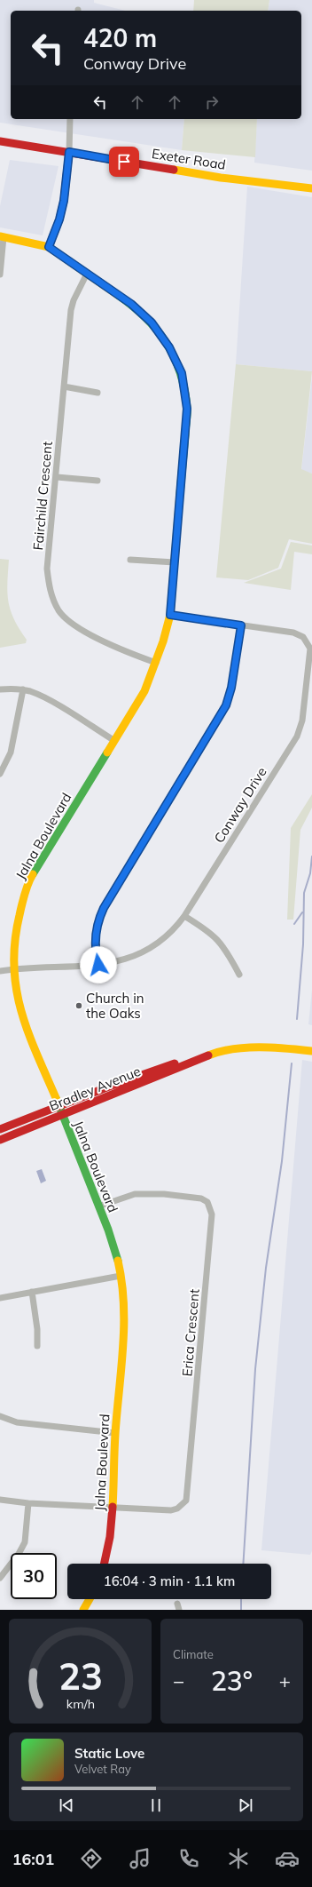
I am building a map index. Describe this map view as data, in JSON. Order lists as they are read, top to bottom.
{
  "streets": {
    "street": [
      "Exeter Road",
      "Fairchild Crescent",
      "Conway Drive",
      "Jalna Boulevard",
      "Bradley Avenue",
      "Erica Crescent"
    ]
  },
  "crossings": [
    ["Fairchild Crescent", "Jalna Boulevard"],
    ["Conway Drive", "Jalna Boulevard"],
    ["Jalna Boulevard", "Bradley Avenue"],
    ["Jalna Boulevard", "Erica Crescent"]
  ],
  "places": ["Church in the Oaks"],
  "page": {
    "turn": ["420 m", "Conway Drive"],
    "limit": "30",
    "trip": "16:04 · 3 min · 1.1 km",
    "tile": "Climate",
    "heat": ["−", "23°", "+"],
    "song": ["Static Love", "Velvet Ray"],
    "tabs": "16:01",
    "gauge": ["23", "km/h"]
  }
}
